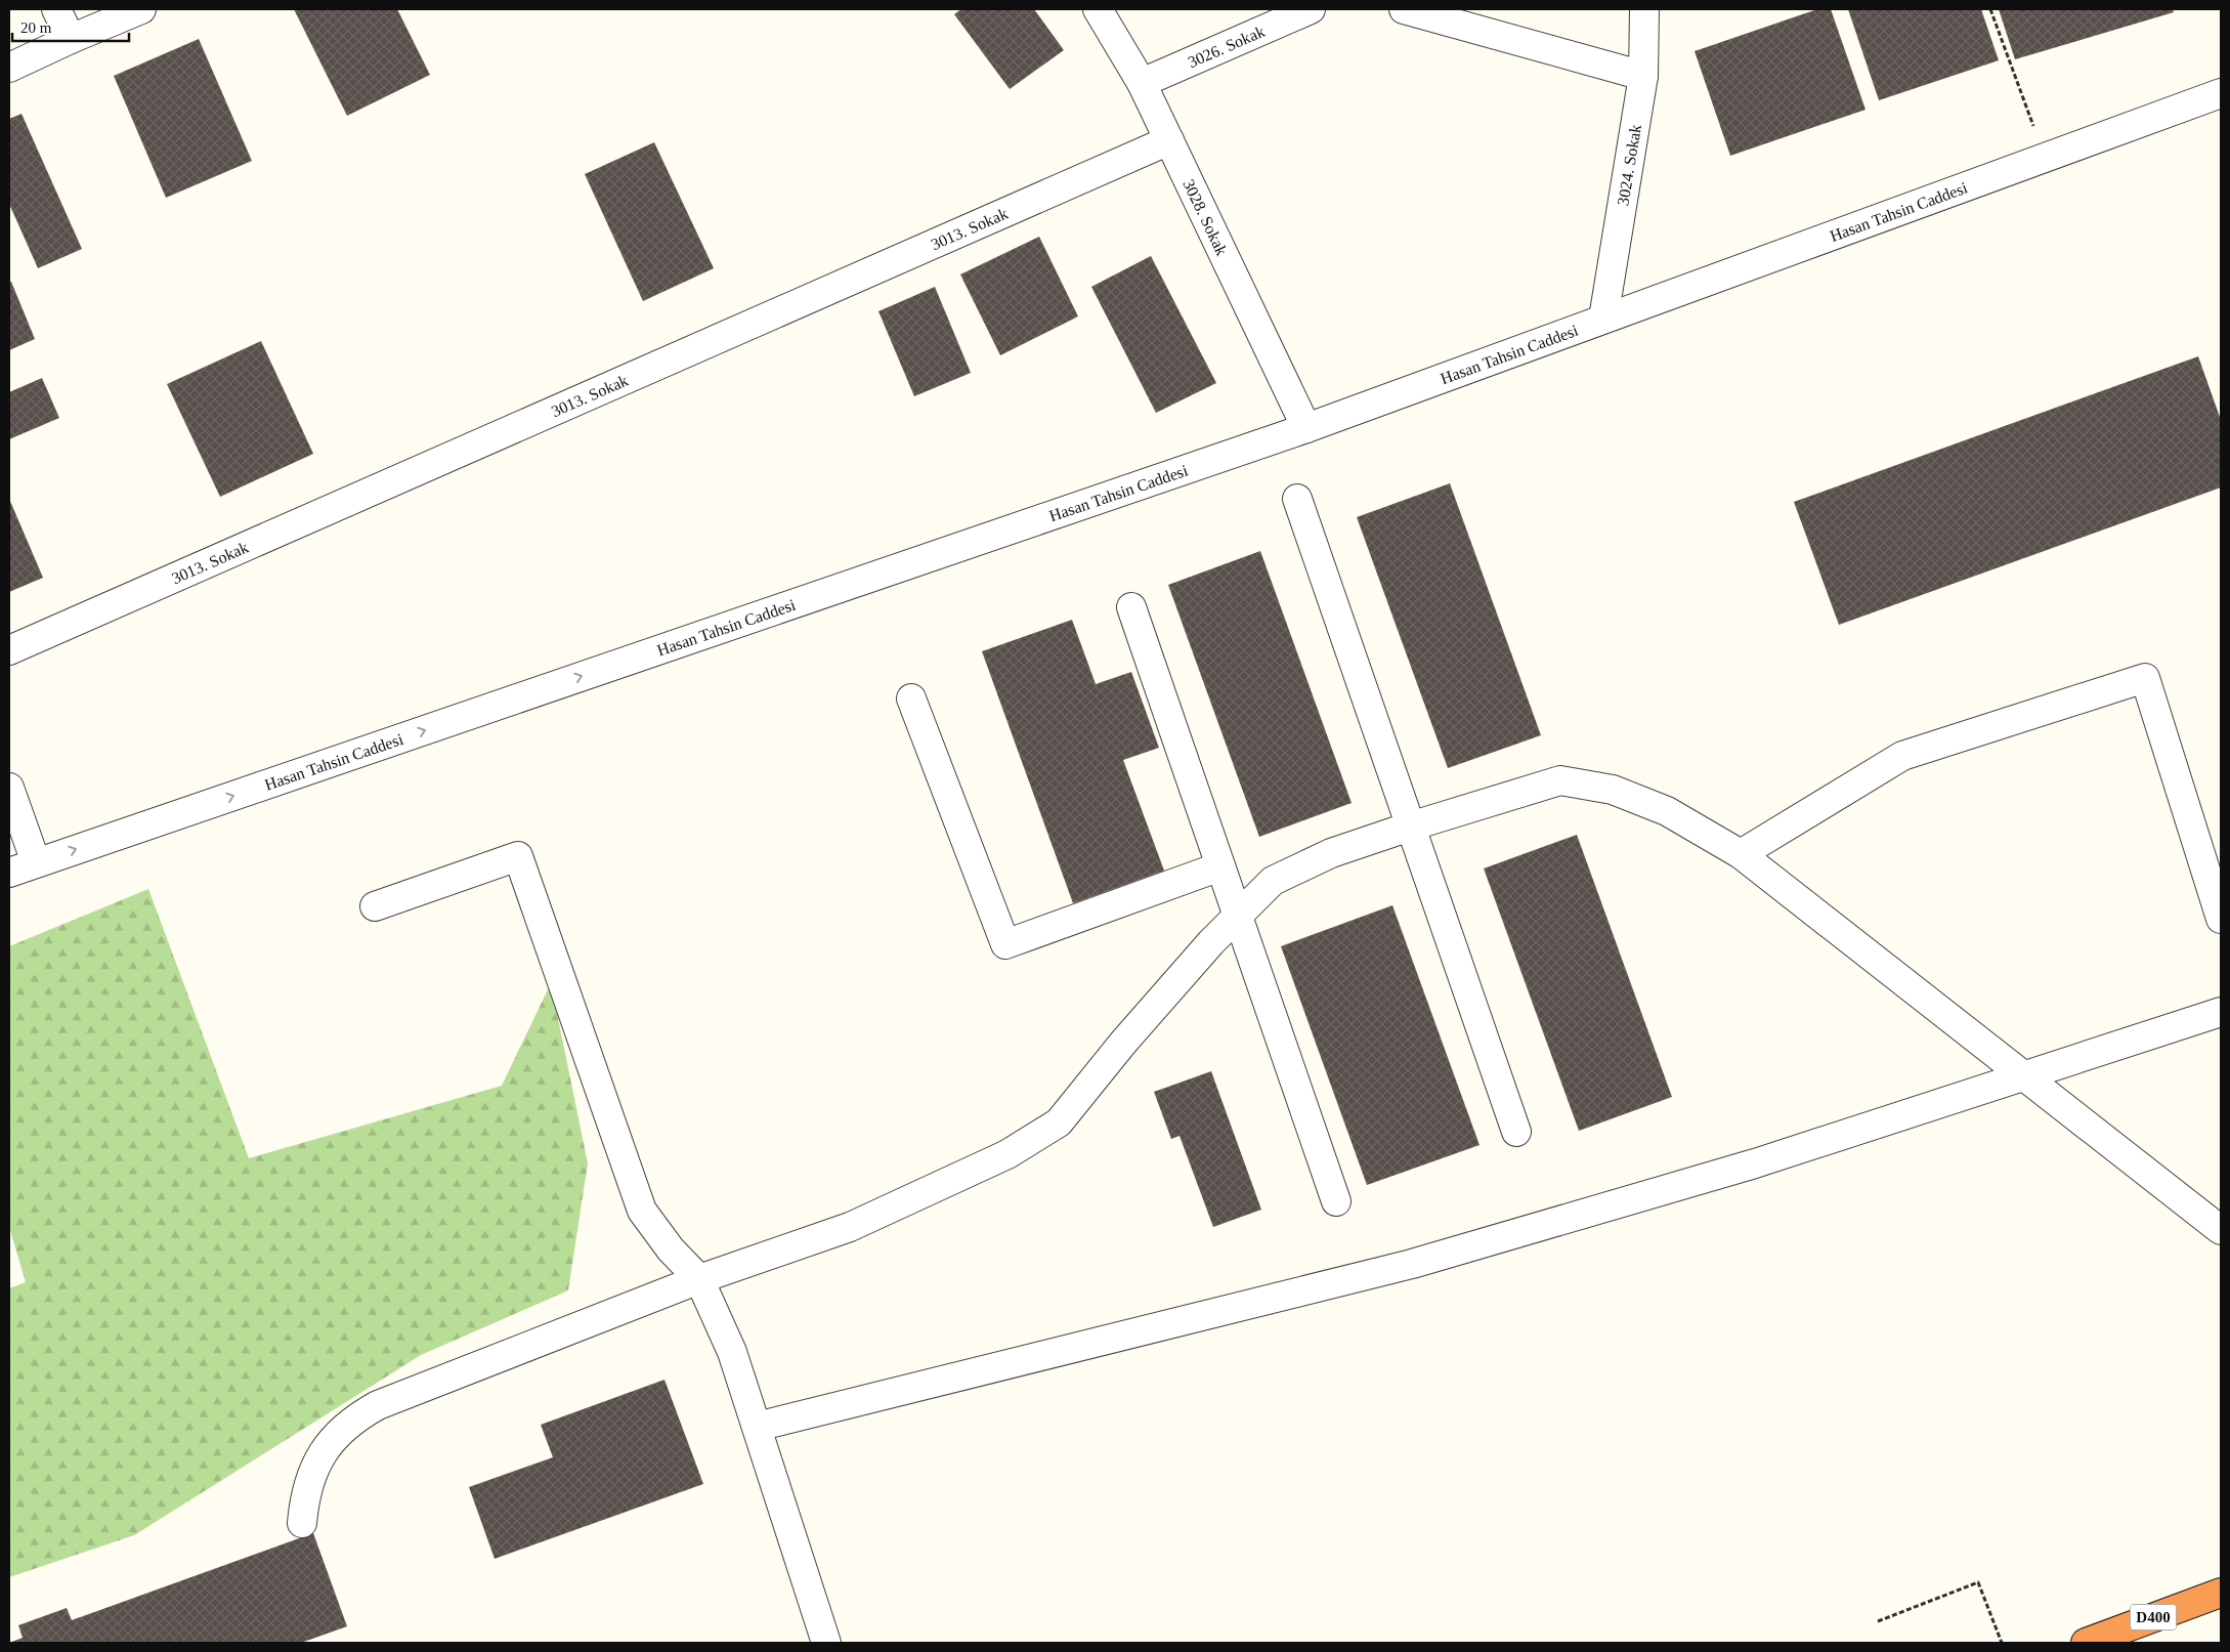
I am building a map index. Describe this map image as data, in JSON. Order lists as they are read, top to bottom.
{
  "streets": {
    "highway": ["D400"],
    "street": [
      "3026. Sokak",
      "3024. Sokak",
      "Hasan Tahsin Caddesi",
      "3028. Sokak",
      "3013. Sokak"
    ]
  },
  "crossings": [
    ["3026. Sokak", "3028. Sokak"],
    ["3024. Sokak", "Hasan Tahsin Caddesi"],
    ["Hasan Tahsin Caddesi", "3028. Sokak"],
    ["3028. Sokak", "3013. Sokak"]
  ],
  "one_way": ["Hasan Tahsin Caddesi"],
  "scale_bar": "20 m"
}
